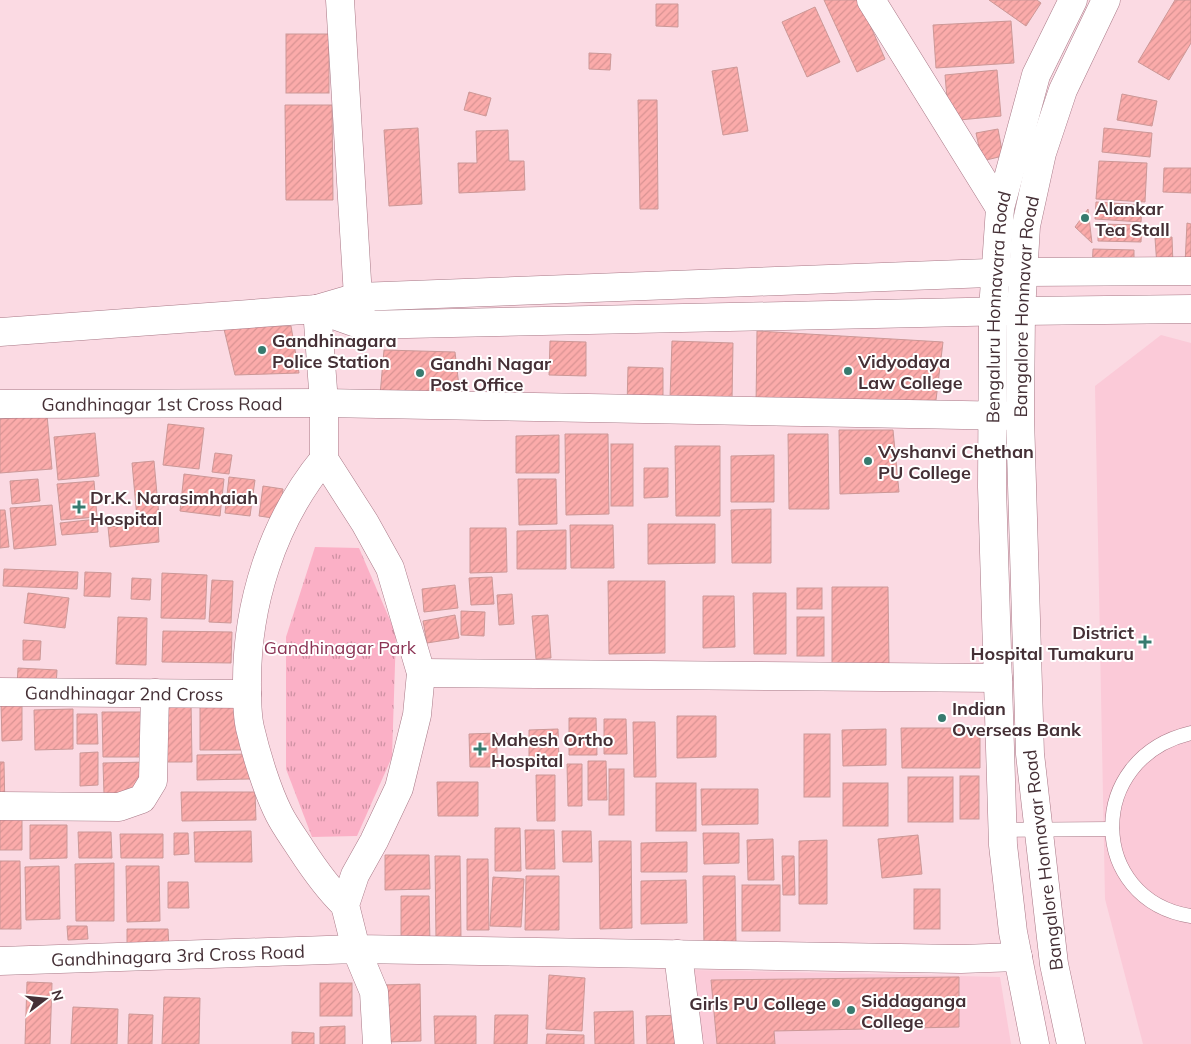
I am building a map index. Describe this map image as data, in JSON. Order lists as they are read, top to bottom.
{
  "streets": {
    "street": [
      "Bengaluru Honnavara Road",
      "Bangalore Honnavar Road",
      "Gandhinagar 1st Cross Road",
      "Gandhinagar 2nd Cross",
      "Gandhinagara 3rd Cross Road"
    ]
  },
  "crossings": [
    ["Bengaluru Honnavara Road", "Gandhinagar 1st Cross Road"],
    ["Bengaluru Honnavara Road", "Gandhinagara 3rd Cross Road"],
    ["Bangalore Honnavar Road", "Gandhinagar 1st Cross Road"]
  ],
  "parks": ["Gandhinagar Park"],
  "places": {
    "other": [
      "Alankar Tea Stall",
      "Gandhinagara Police Station",
      "Vidyodaya Law College",
      "Gandhi Nagar Post Office",
      "Vyshanvi Chethan PU College",
      "Indian Overseas Bank",
      "Girls PU College",
      "Siddaganga College"
    ],
    "health": ["Dr.K. Narasimhaiah Hospital", "District Hospital Tumakuru", "Mahesh Ortho Hospital"]
  },
  "north": "right"
}
